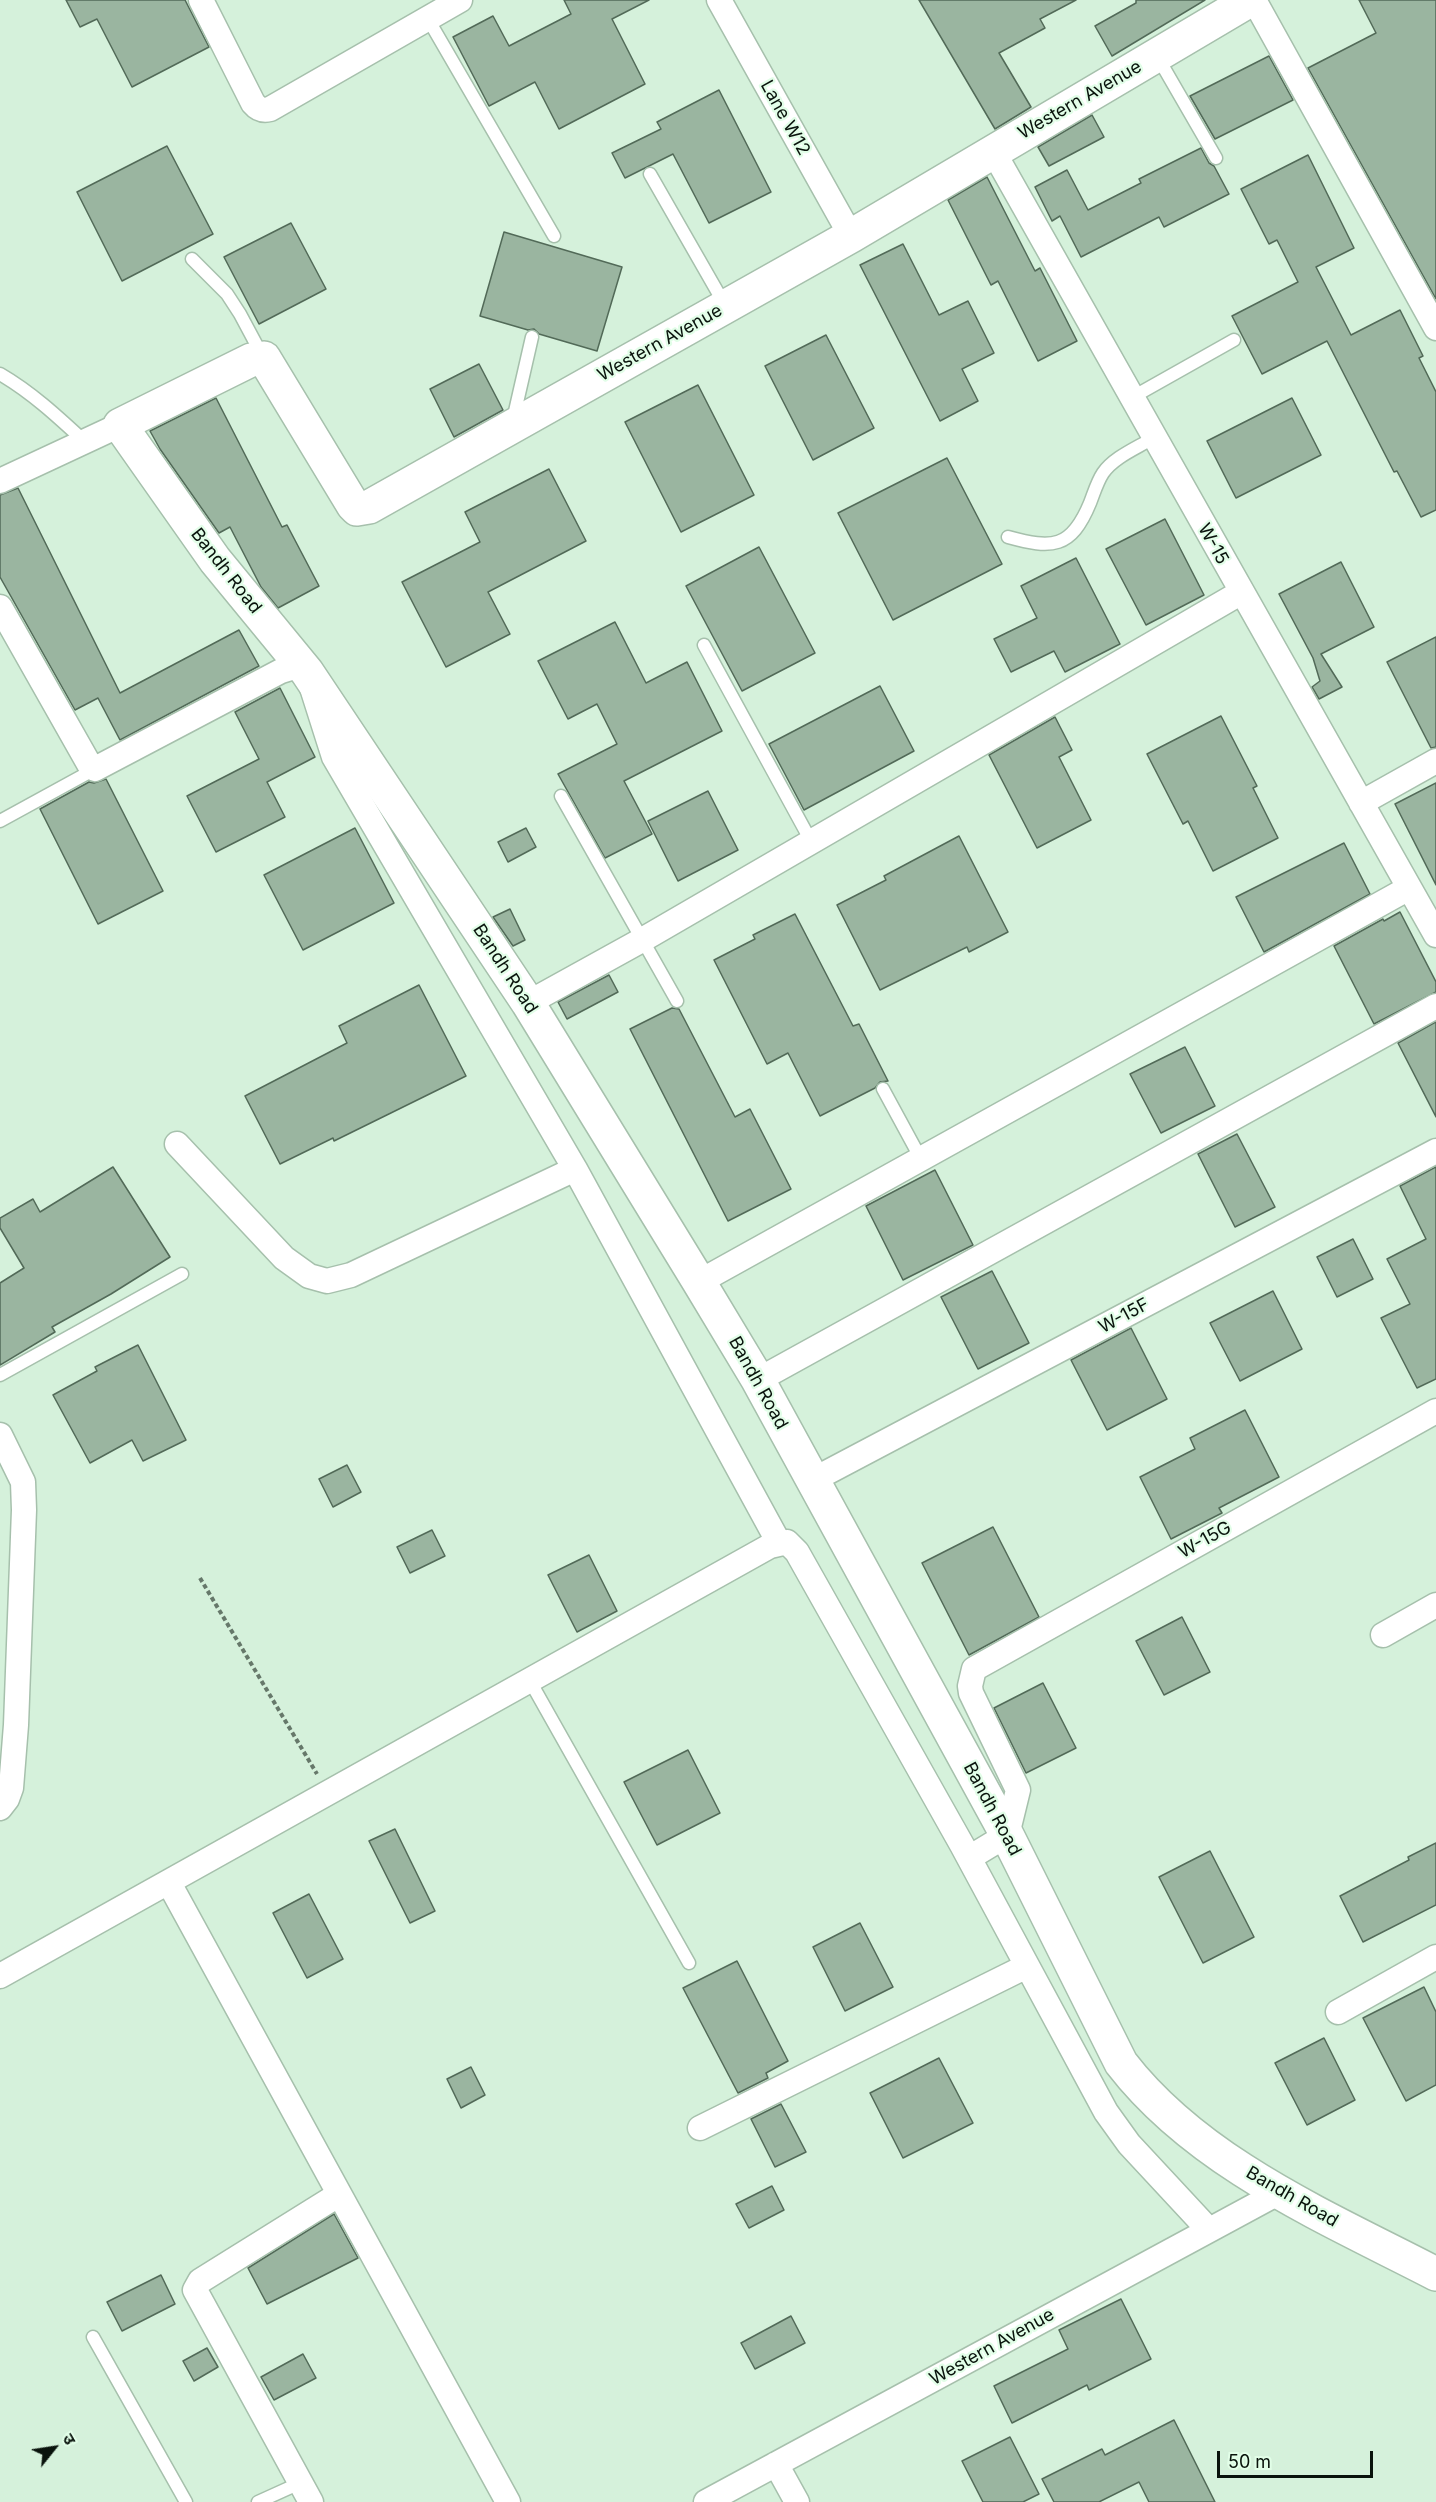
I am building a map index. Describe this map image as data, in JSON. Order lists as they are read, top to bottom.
{
  "streets": {
    "street": [
      "Western Avenue",
      "Lane W12",
      "W-15",
      "Bandh Road",
      "W-15F",
      "W-15G"
    ]
  },
  "crossings": [
    ["Western Avenue", "Lane W12"],
    ["Western Avenue", "W-15"],
    ["Western Avenue", "Bandh Road"],
    ["Bandh Road", "W-15F"],
    ["Bandh Road", "W-15G"]
  ],
  "scale_bar": "50 m",
  "north": "top right"
}
